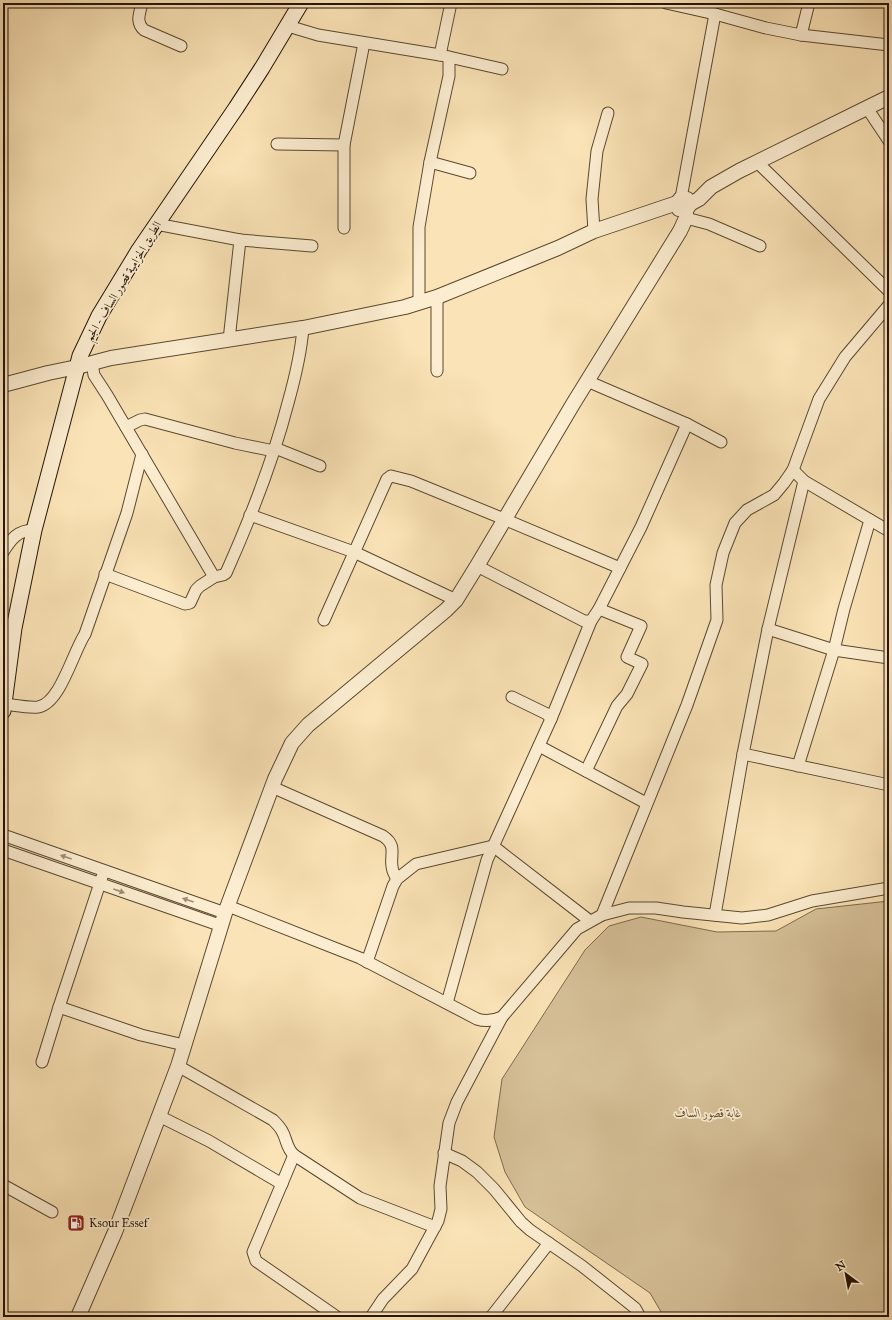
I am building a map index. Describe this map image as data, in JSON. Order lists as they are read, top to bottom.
{
  "streets": {
    "main road": ["الطريق الحزامية قصور الساف - الجم"]
  },
  "parks": ["غابة قصور الساف"],
  "places": {
    "fuel station": ["Ksour Essef"]
  },
  "north": "top left"
}
